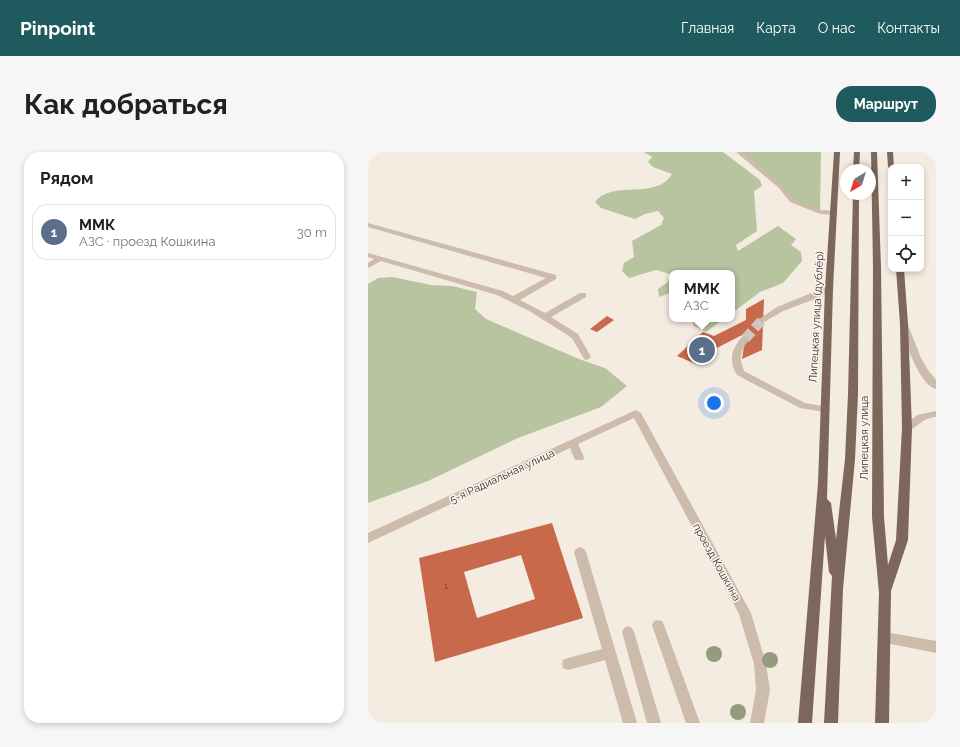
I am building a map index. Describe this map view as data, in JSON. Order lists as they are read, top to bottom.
{
  "streets": {
    "main road": ["Липецкая улица (дублёр)", "Липецкая улица"],
    "street": ["5-я Радиальная улица", "проезд Кошкина"]
  },
  "crossings": [
    ["Липецкая улица (дублёр)", "Липецкая улица"],
    ["5-я Радиальная улица", "проезд Кошкина"]
  ],
  "house_numbers": ["1"],
  "north": "bottom left",
  "page": {
    "header": "Pinpoint",
    "nav": [
      "Главная",
      "Карта",
      "О нас",
      "Контакты"
    ],
    "buttons": "Маршрут",
    "title": "Как добраться",
    "heading": "Рядом",
    "map_buttons": ["+", "−"],
    "list": [
      {
        "mark": "1",
        "name": "ММК",
        "note": "АЗС · проезд Кошкина",
        "value": "30 m"
      }
    ],
    "popup": ["ММК", "АЗС"],
    "pins": "1"
  }
}
